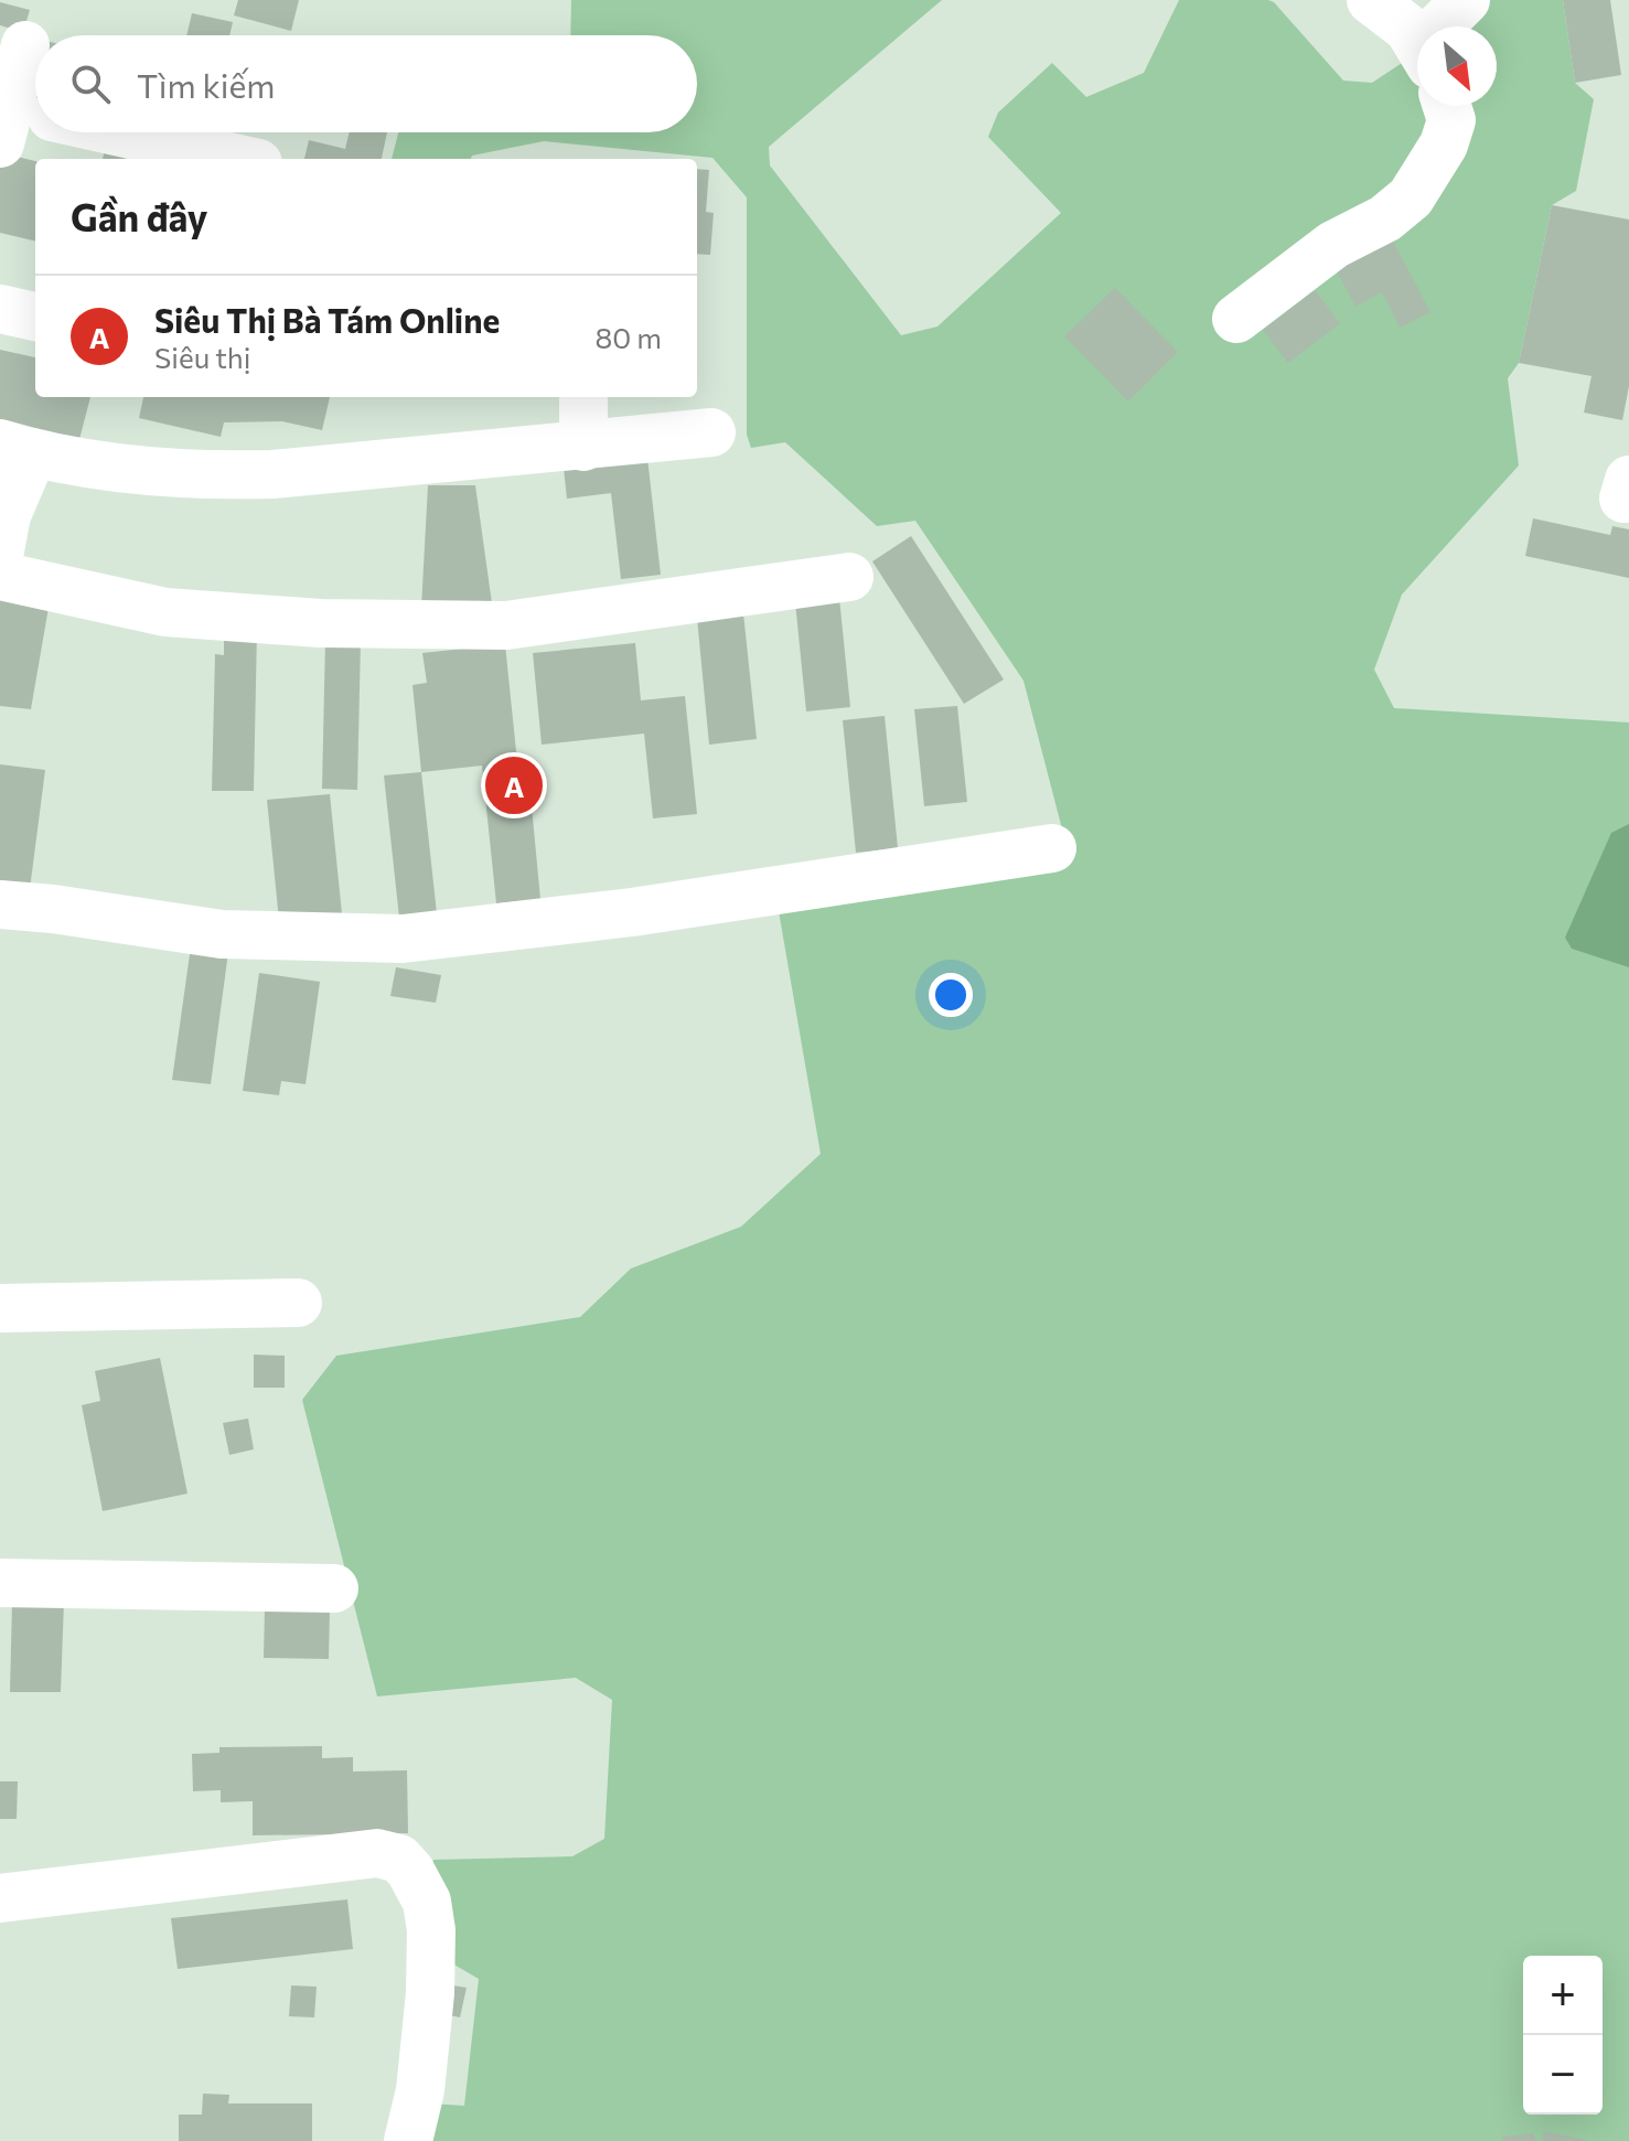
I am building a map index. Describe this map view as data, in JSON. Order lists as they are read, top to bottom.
{
  "north": "bottom right",
  "page": {
    "search": "Tìm kiếm",
    "heading": "Gần đây",
    "list": [
      {
        "mark": "A",
        "name": "Siêu Thị Bà Tám Online",
        "note": "Siêu thị",
        "value": "80 m"
      }
    ],
    "pins": "A",
    "map_buttons": ["+", "−"]
  }
}
